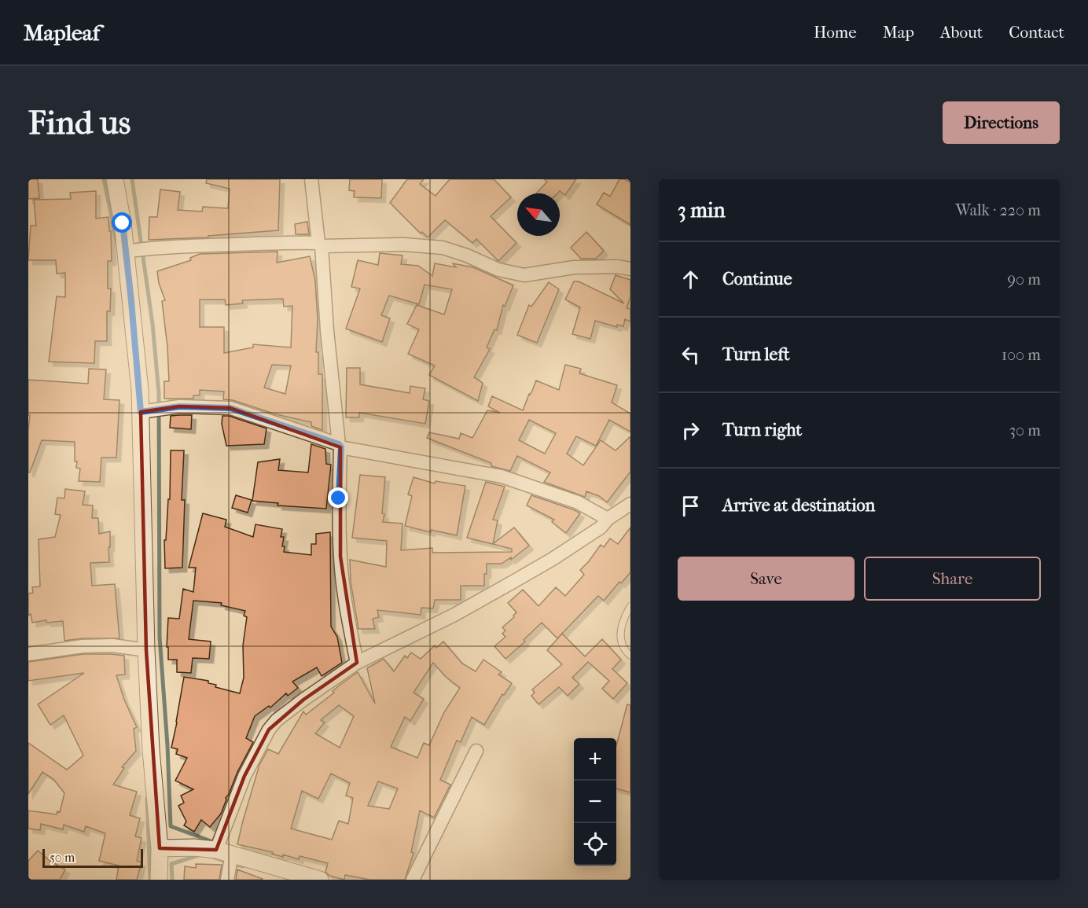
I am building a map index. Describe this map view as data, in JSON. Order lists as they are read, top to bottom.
{
  "scale_bar": "50 m",
  "north": "top left",
  "page": {
    "header": "Mapleaf",
    "nav": [
      "Home",
      "Map",
      "About",
      "Contact"
    ],
    "buttons": [
      "Directions",
      ["Save", "Share"]
    ],
    "title": "Find us",
    "heading": ["3 min", "Walk · 220 m"],
    "list": [
      ["Continue", "90 m"],
      ["Turn left", "100 m"],
      ["Turn right", "30 m"],
      "Arrive at destination"
    ],
    "map_buttons": ["+", "−"],
    "scale": "50 m"
  }
}
